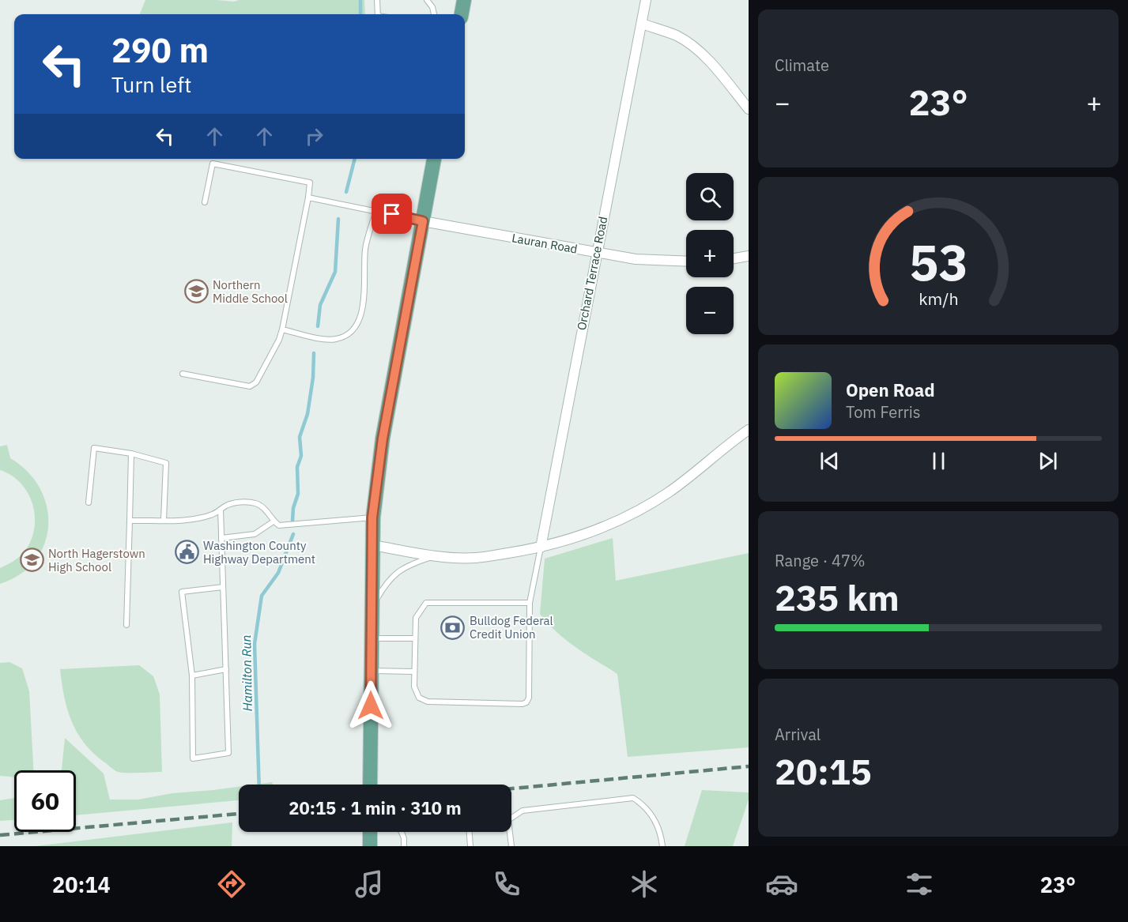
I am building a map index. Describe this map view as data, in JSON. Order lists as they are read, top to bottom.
{
  "streets": {
    "street": ["Lauran Road", "Orchard Terrace Road"]
  },
  "crossings": [
    ["Lauran Road", "Orchard Terrace Road"]
  ],
  "water": ["Hamilton Run"],
  "places": {
    "school or university": ["Northern Middle School", "North Hagerstown High School"],
    "public building": ["Washington County Highway Department"],
    "bank": ["Bulldog Federal Credit Union"]
  },
  "page": {
    "tile": [
      "Climate",
      ["Range · 47%", "235 km"],
      ["Arrival", "20:15"]
    ],
    "turn": ["290 m", "Turn left"],
    "heat": ["−", "23°", "+"],
    "map_buttons": ["+", "−"],
    "song": ["Open Road", "Tom Ferris"],
    "limit": "60",
    "trip": "20:15 · 1 min · 310 m",
    "tabs": ["20:14", "23°"],
    "gauge": ["53", "km/h"]
  }
}
